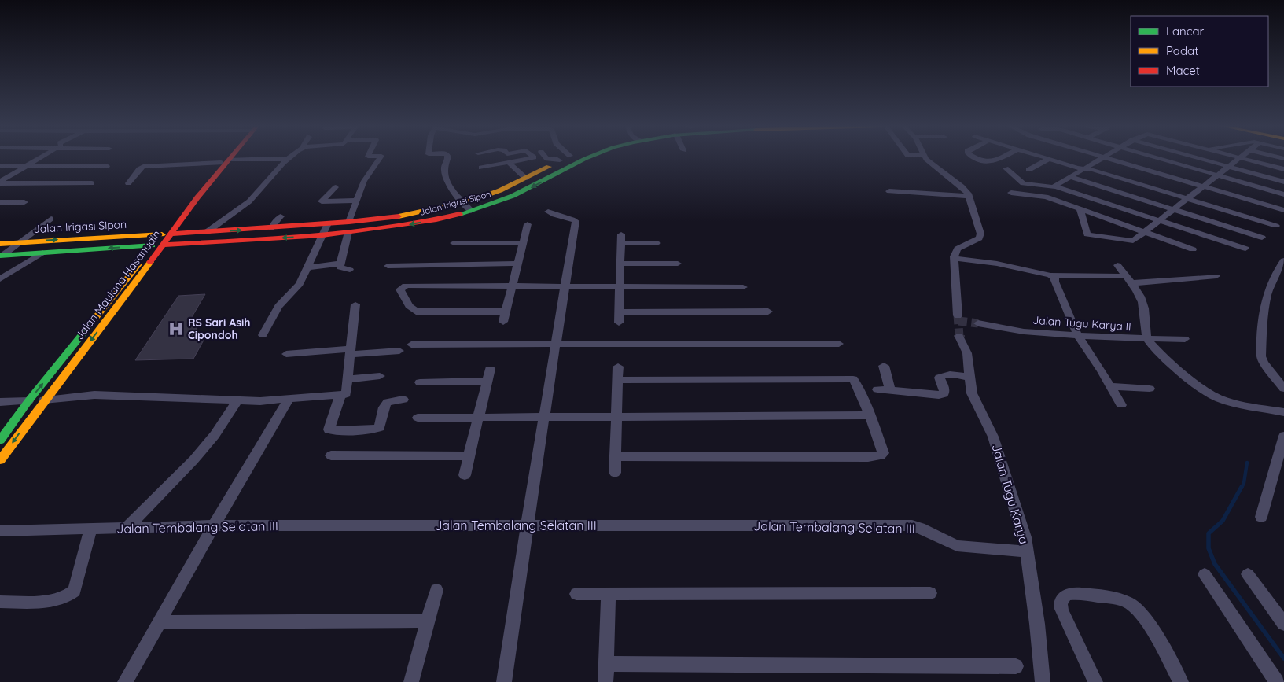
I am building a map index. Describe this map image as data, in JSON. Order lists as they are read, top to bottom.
{
  "streets": {
    "street": [
      "Jalan Irigasi Sipon",
      "Jalan Maulana Hasanudin",
      "Jalan Tugu Karya II",
      "Jalan Tugu Karya",
      "Jalan Tembalang Selatan III"
    ]
  },
  "crossings": [
    ["Jalan Irigasi Sipon", "Jalan Maulana Hasanudin"],
    ["Jalan Tugu Karya", "Jalan Tembalang Selatan III"]
  ],
  "places": {
    "hospital": ["RS Sari Asih Cipondoh"]
  },
  "legend": ["Lancar", "Padat", "Macet"]
}
